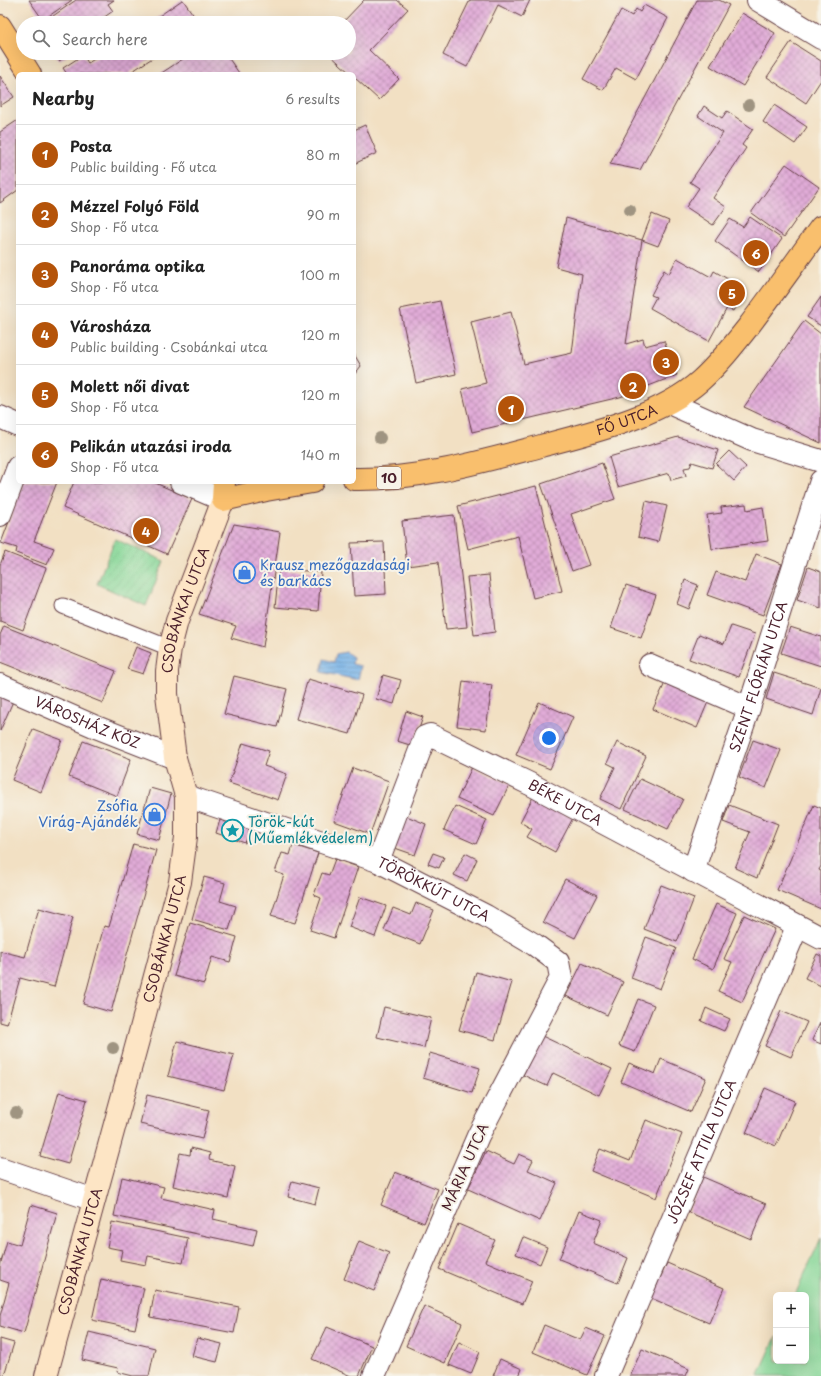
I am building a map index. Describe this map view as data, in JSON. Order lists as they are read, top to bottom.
{
  "streets": {
    "main road": ["FŐ UTCA", "10", "CSOBÁNKAI UTCA"],
    "street": [
      "SZENT FLÓRIÁN UTCA",
      "VÁROSHÁZ KÖZ",
      "BÉKE UTCA",
      "TÖRÖKKÚT UTCA",
      "JÓZSEF ATTILA UTCA",
      "MÁRIA UTCA"
    ]
  },
  "crossings": [
    ["CSOBÁNKAI UTCA", "VÁROSHÁZ KÖZ"],
    ["CSOBÁNKAI UTCA", "TÖRÖKKÚT UTCA"],
    ["SZENT FLÓRIÁN UTCA", "BÉKE UTCA"],
    ["BÉKE UTCA", "TÖRÖKKÚT UTCA"],
    ["BÉKE UTCA", "JÓZSEF ATTILA UTCA"],
    ["TÖRÖKKÚT UTCA", "MÁRIA UTCA"]
  ],
  "places": {
    "shop": ["Krausz mezőgazdasági és barkács", "Zsófia Virág-Ajándék"],
    "place": ["Török-kút (Műemlékvédelem)"]
  },
  "page": {
    "search": "Search here",
    "heading": ["Nearby", "6 results"],
    "list": [
      {
        "mark": "1",
        "name": "Posta",
        "note": "Public building · Fő utca",
        "value": "80 m"
      },
      {
        "mark": "2",
        "name": "Mézzel Folyó Föld",
        "note": "Shop · Fő utca",
        "value": "90 m"
      },
      {
        "mark": "3",
        "name": "Panoráma optika",
        "note": "Shop · Fő utca",
        "value": "100 m"
      },
      {
        "mark": "4",
        "name": "Városháza",
        "note": "Public building · Csobánkai utca",
        "value": "120 m"
      },
      {
        "mark": "5",
        "name": "Molett női divat",
        "note": "Shop · Fő utca",
        "value": "120 m"
      },
      {
        "mark": "6",
        "name": "Pelikán utazási iroda",
        "note": "Shop · Fő utca",
        "value": "140 m"
      }
    ],
    "pins": [
      "6",
      "5",
      "3",
      "2",
      "1",
      "4"
    ],
    "map_buttons": ["+", "−"]
  }
}
